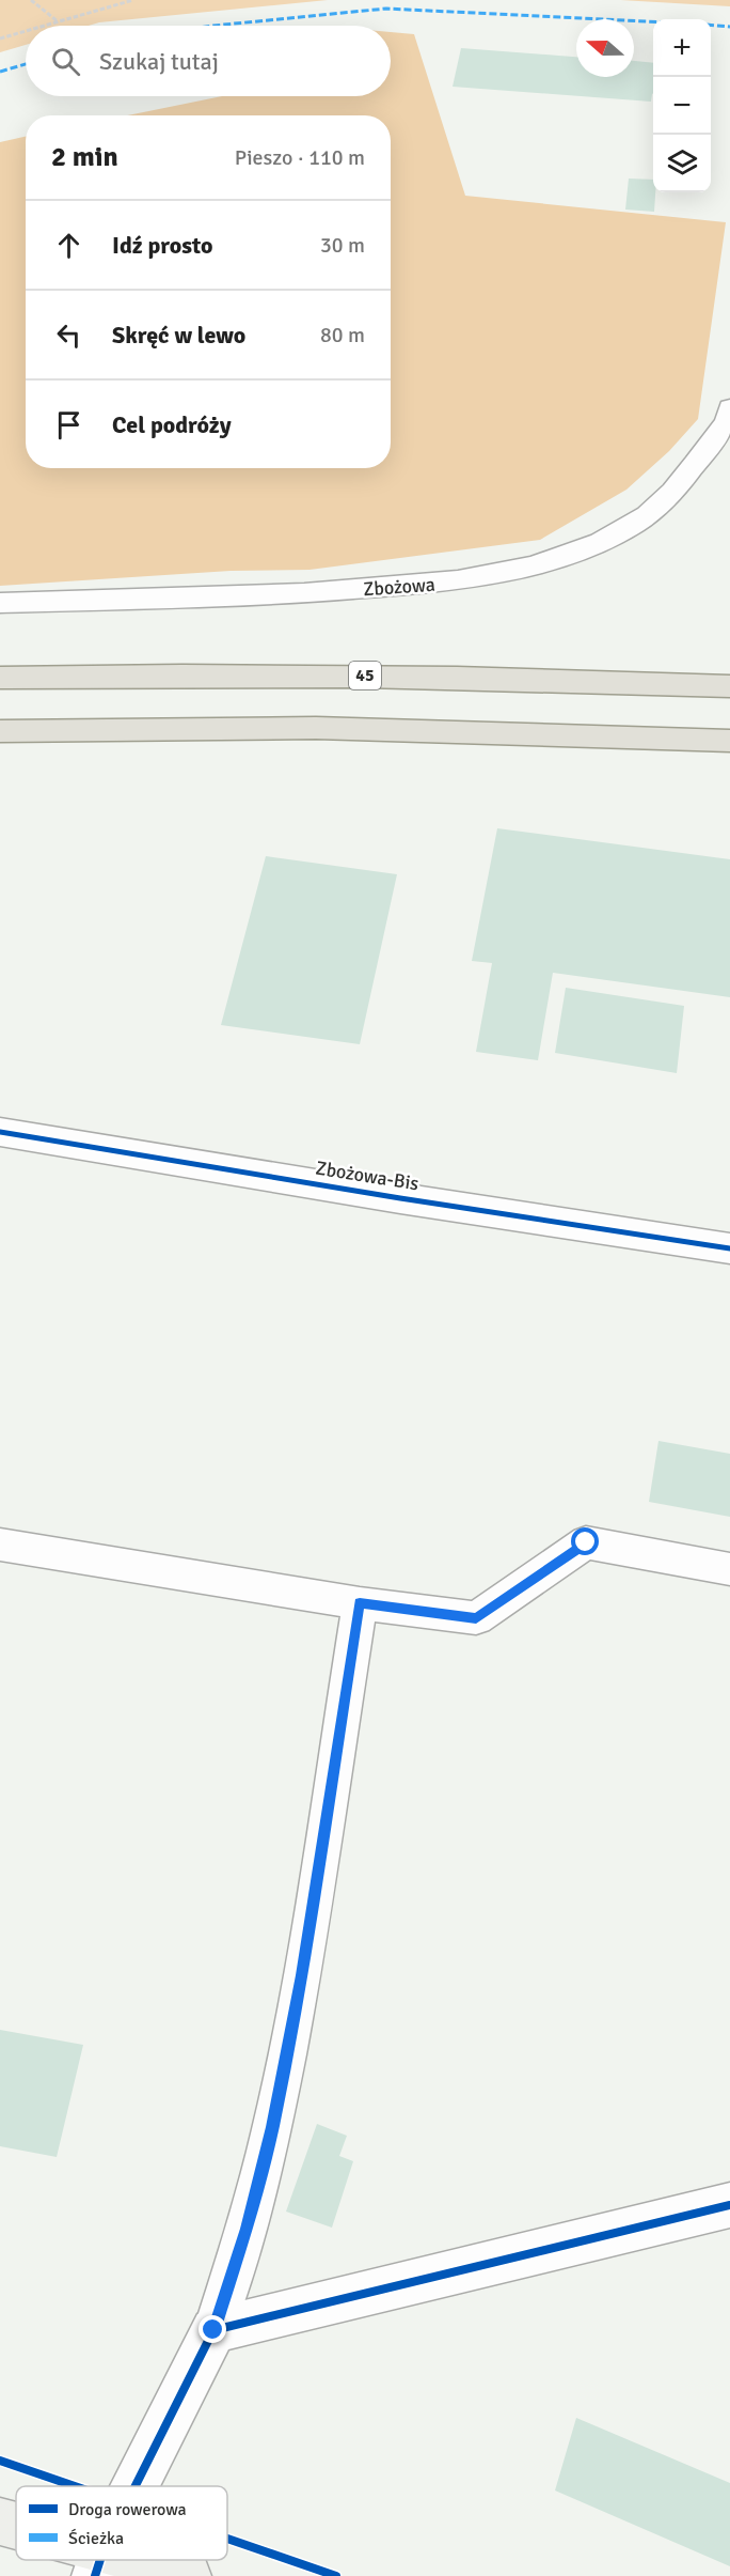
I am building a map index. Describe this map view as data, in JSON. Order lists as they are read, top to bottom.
{
  "streets": {
    "main road": ["45"],
    "street": ["Zbożowa-Bis"],
    "lane": ["Zbożowa"]
  },
  "legend": ["Droga rowerowa", "Ścieżka"],
  "north": "left",
  "page": {
    "map_buttons": ["+", "−"],
    "search": "Szukaj tutaj",
    "heading": ["2 min", "Pieszo · 110 m"],
    "list": [
      ["Idź prosto", "30 m"],
      ["Skręć w lewo", "80 m"],
      "Cel podróży"
    ]
  }
}
